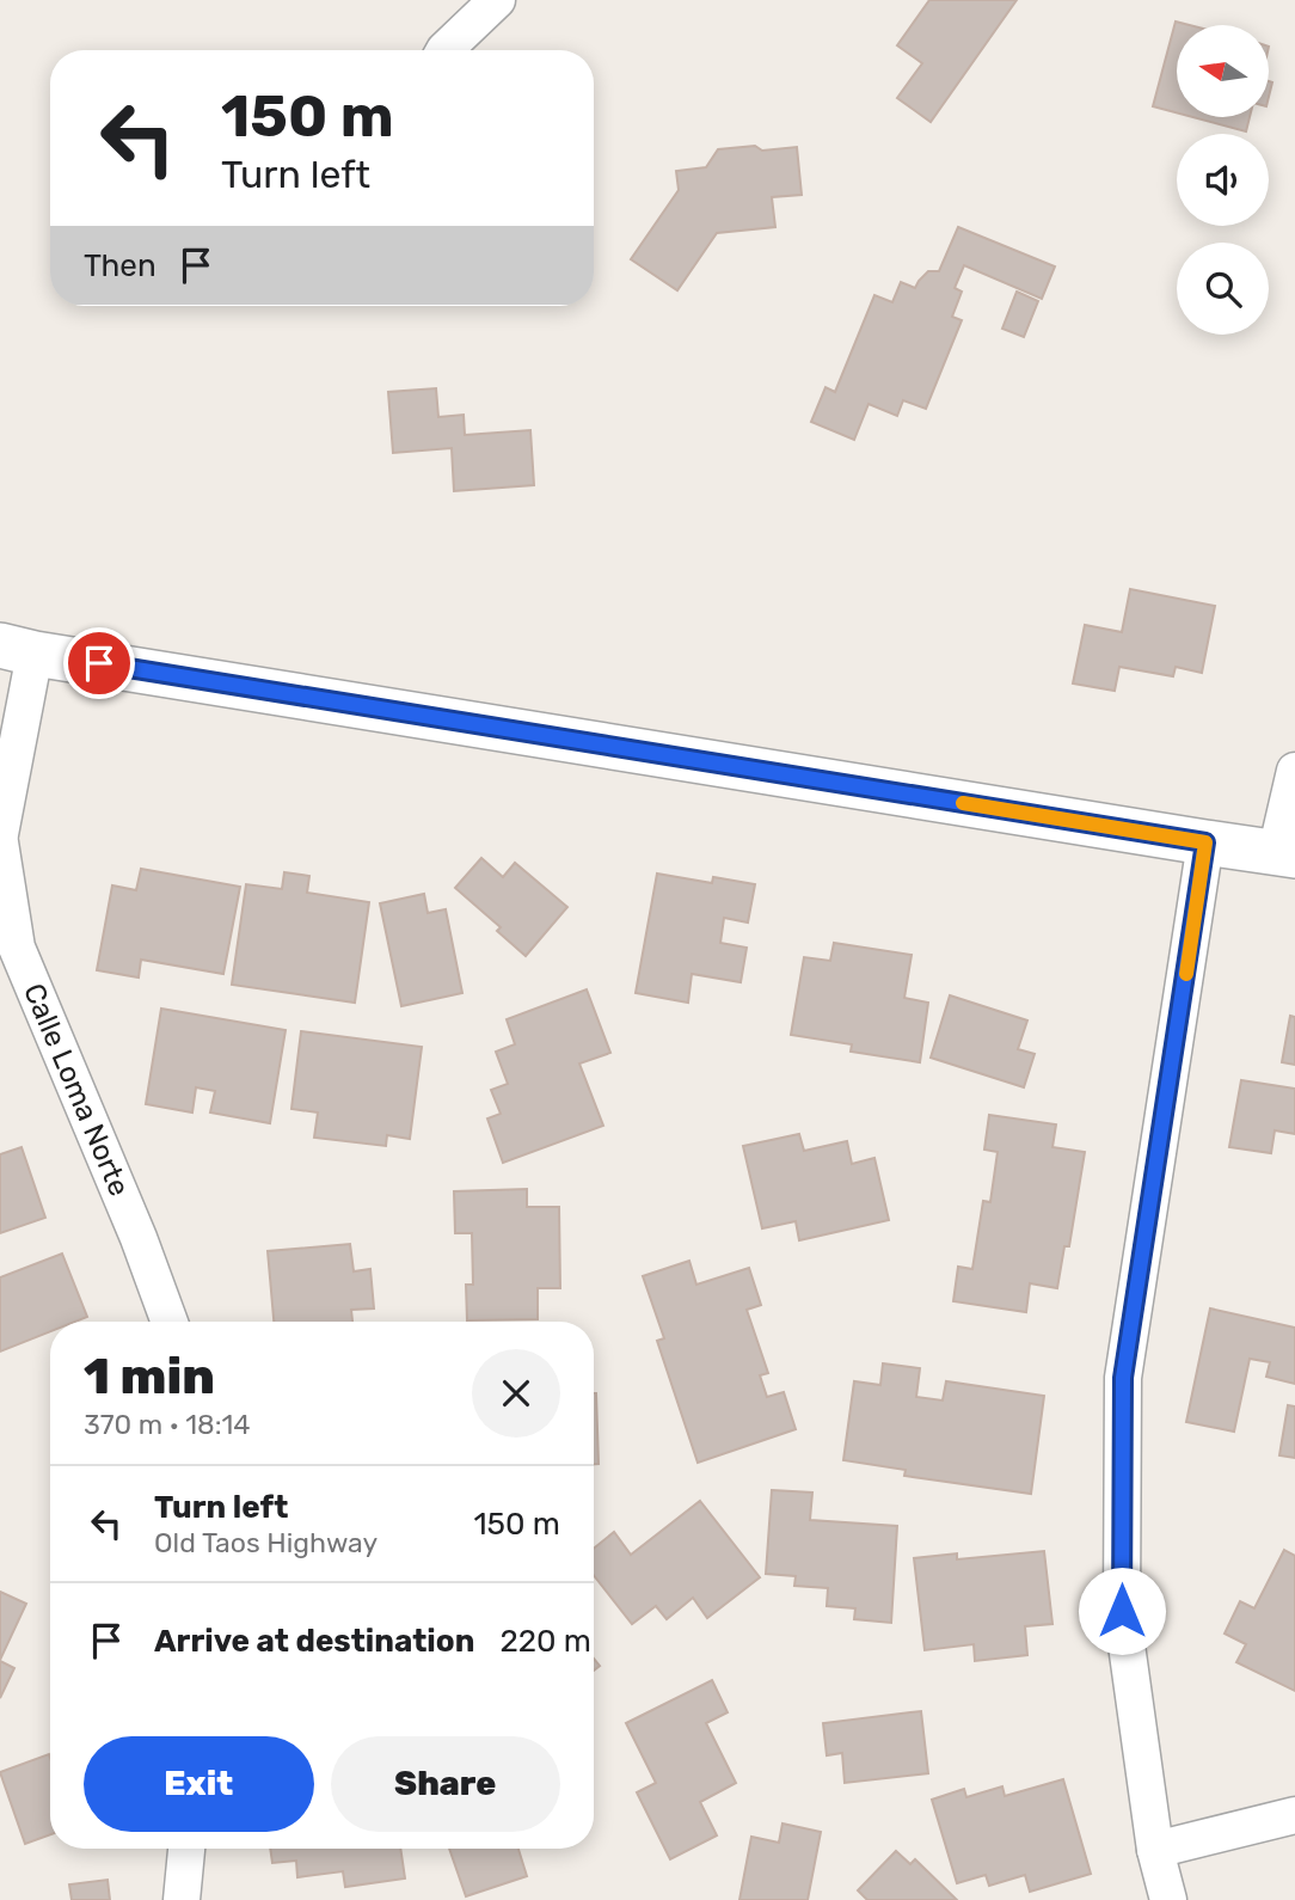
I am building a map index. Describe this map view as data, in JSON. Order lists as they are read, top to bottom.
{
  "streets": {
    "street": ["Calle Loma Norte"]
  },
  "north": "left",
  "page": {
    "turn": ["150 m", "Turn left"],
    "then": "Then",
    "heading": ["1 min", "370 m · 18:14"],
    "list": [
      {
        "name": "Turn left",
        "note": "Old Taos Highway",
        "value": "150 m"
      },
      {
        "name": "Arrive at destination",
        "value": "220 m"
      }
    ],
    "buttons": ["Exit", "Share"]
  }
}
